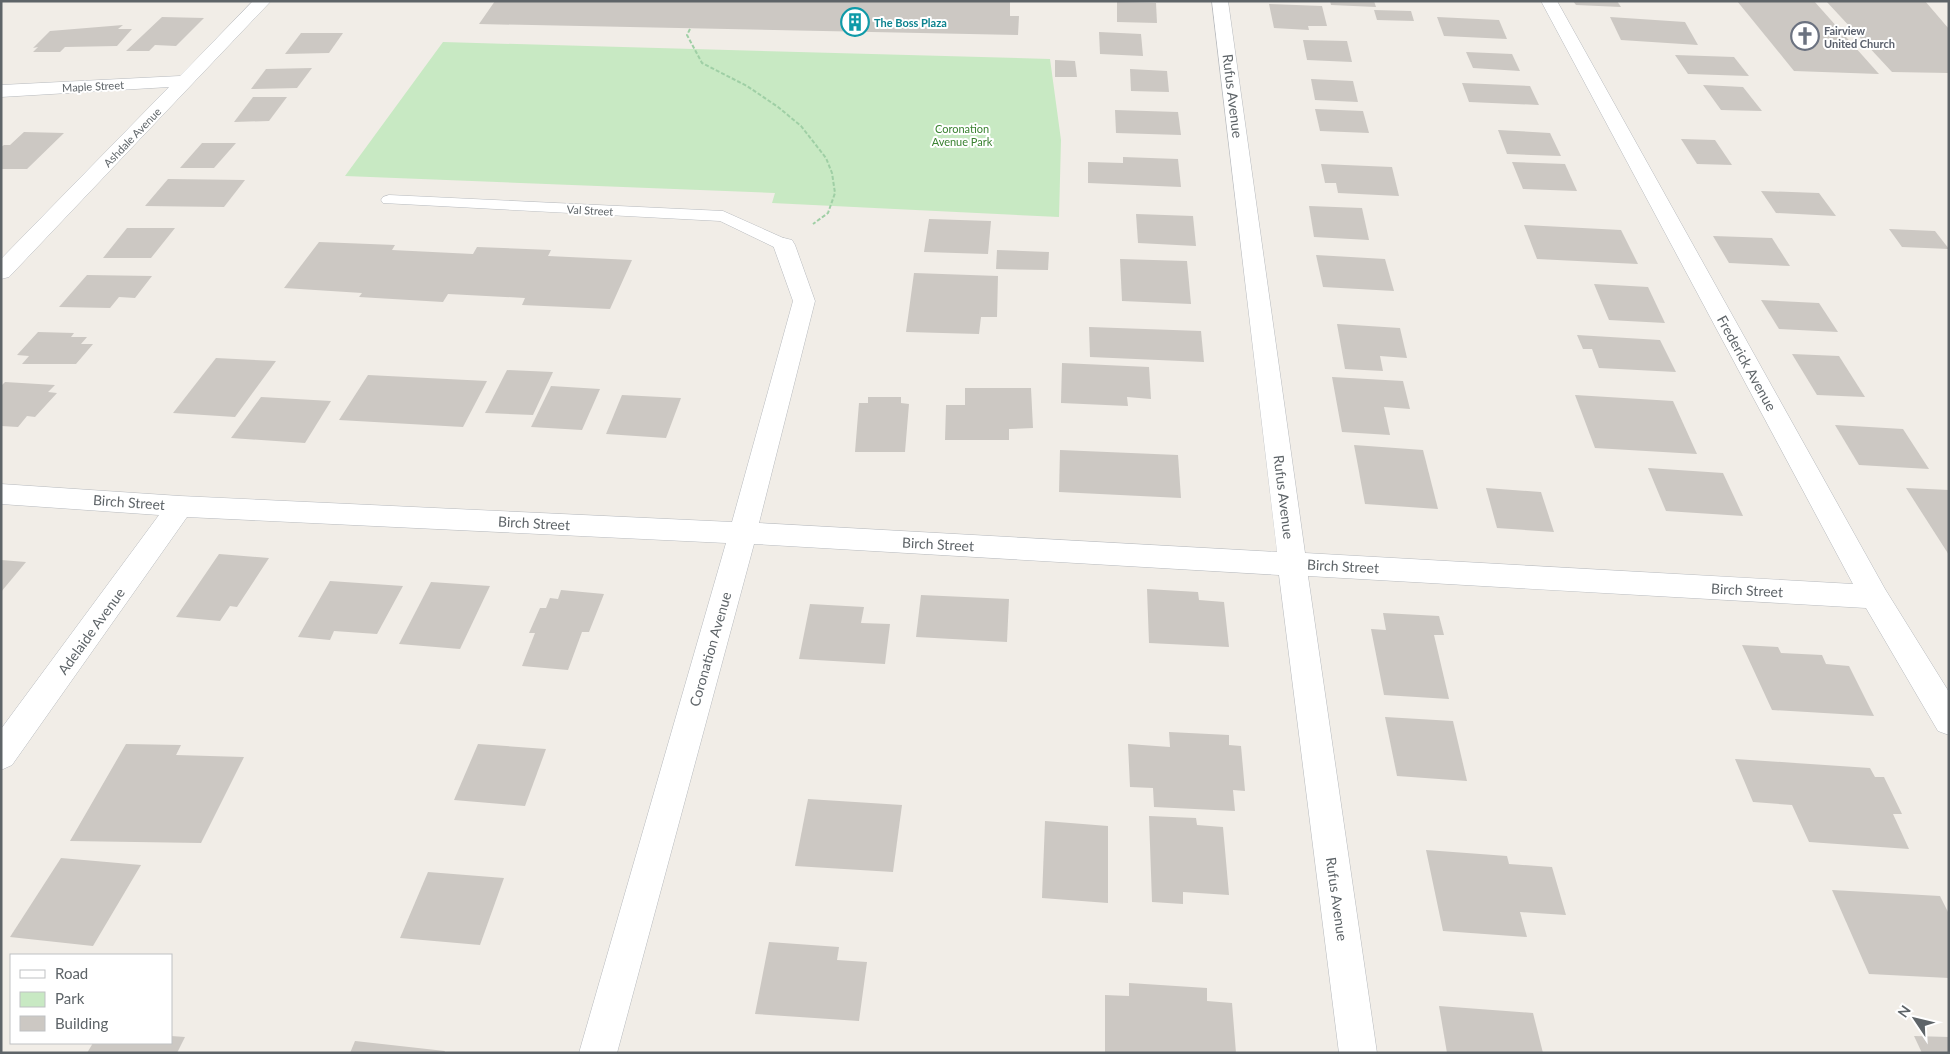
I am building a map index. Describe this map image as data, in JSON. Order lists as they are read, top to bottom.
{
  "streets": {
    "street": [
      "Maple Street",
      "Rufus Avenue",
      "Ashdale Avenue",
      "Frederick Avenue",
      "Birch Street",
      "Adelaide Avenue",
      "Coronation Avenue"
    ],
    "lane": ["Val Street"]
  },
  "crossings": [
    ["Maple Street", "Ashdale Avenue"],
    ["Rufus Avenue", "Birch Street"],
    ["Val Street", "Coronation Avenue"],
    ["Frederick Avenue", "Birch Street"],
    ["Birch Street", "Adelaide Avenue"],
    ["Birch Street", "Coronation Avenue"]
  ],
  "parks": ["Coronation Avenue Park"],
  "places": {
    "building": ["The Boss Plaza"],
    "church": ["Fairview United Church"]
  },
  "legend": ["Road", "Park", "Building"],
  "north": "top left"
}
